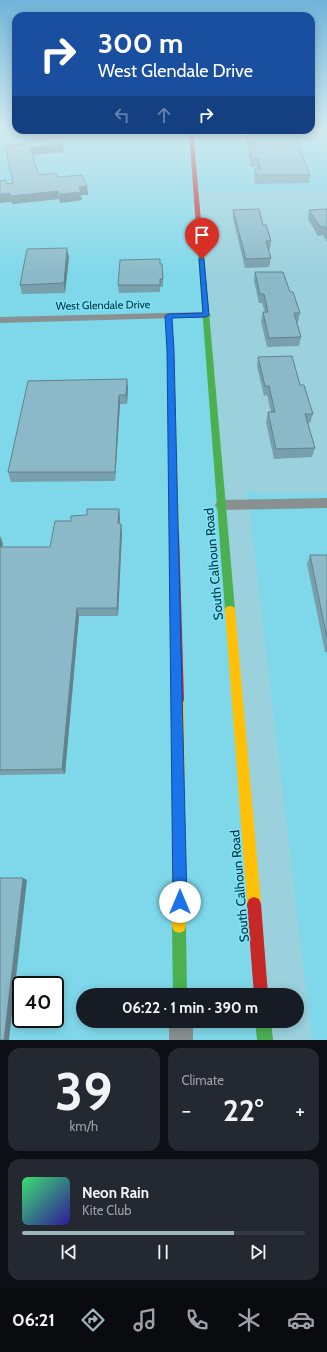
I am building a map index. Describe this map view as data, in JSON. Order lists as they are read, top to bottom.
{
  "streets": {
    "street": ["West Glendale Drive", "South Calhoun Road"]
  },
  "crossings": [
    ["West Glendale Drive", "South Calhoun Road"]
  ],
  "page": {
    "turn": ["300 m", "West Glendale Drive"],
    "limit": "40",
    "trip": "06:22 · 1 min · 390 m",
    "tile": [
      ["39", "km/h"],
      "Climate"
    ],
    "heat": ["−", "22°", "+"],
    "song": ["Neon Rain", "Kite Club"],
    "tabs": "06:21"
  }
}
